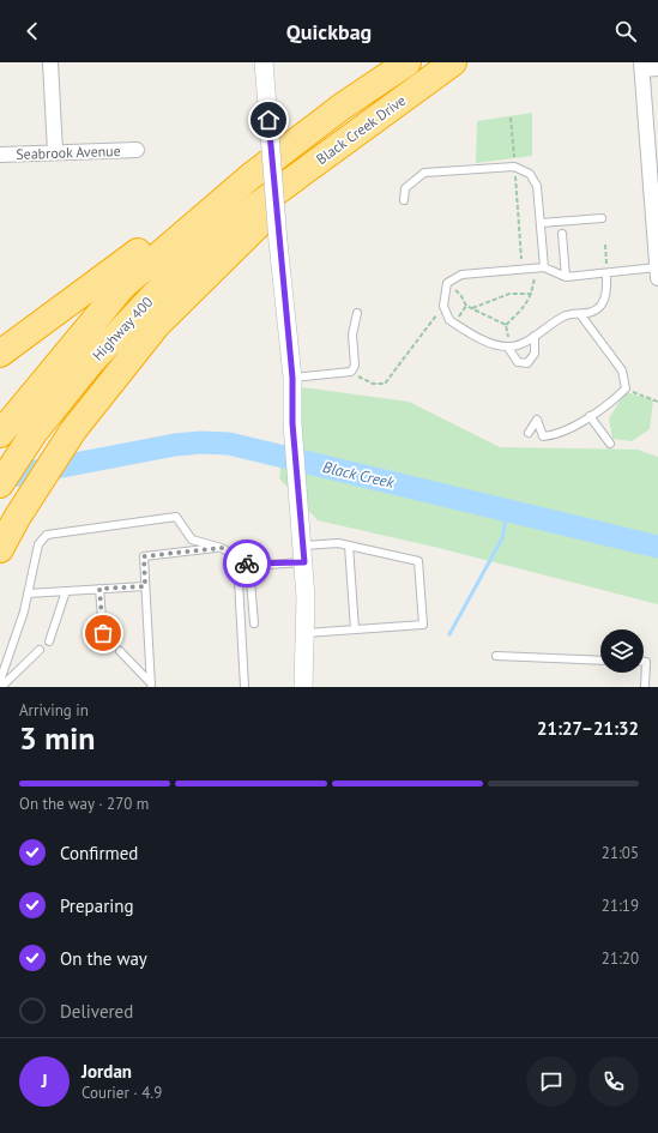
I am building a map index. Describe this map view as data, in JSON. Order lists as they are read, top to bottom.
{
  "streets": {
    "highway": ["Black Creek Drive", "Highway 400"],
    "street": ["Seabrook Avenue"]
  },
  "crossings": [
    ["Black Creek Drive", "Highway 400"]
  ],
  "water": ["Black Creek"],
  "page": {
    "header": "Quickbag",
    "heading": ["3 min", "Arriving in", "21:27–21:32"],
    "panel": ["Jordan", "Courier · 4.9"],
    "bar": "On the way · 270 m",
    "list": [
      ["Confirmed", "21:05"],
      ["Preparing", "21:19"],
      ["On the way", "21:20"],
      "Delivered"
    ],
    "round": "J"
  }
}
